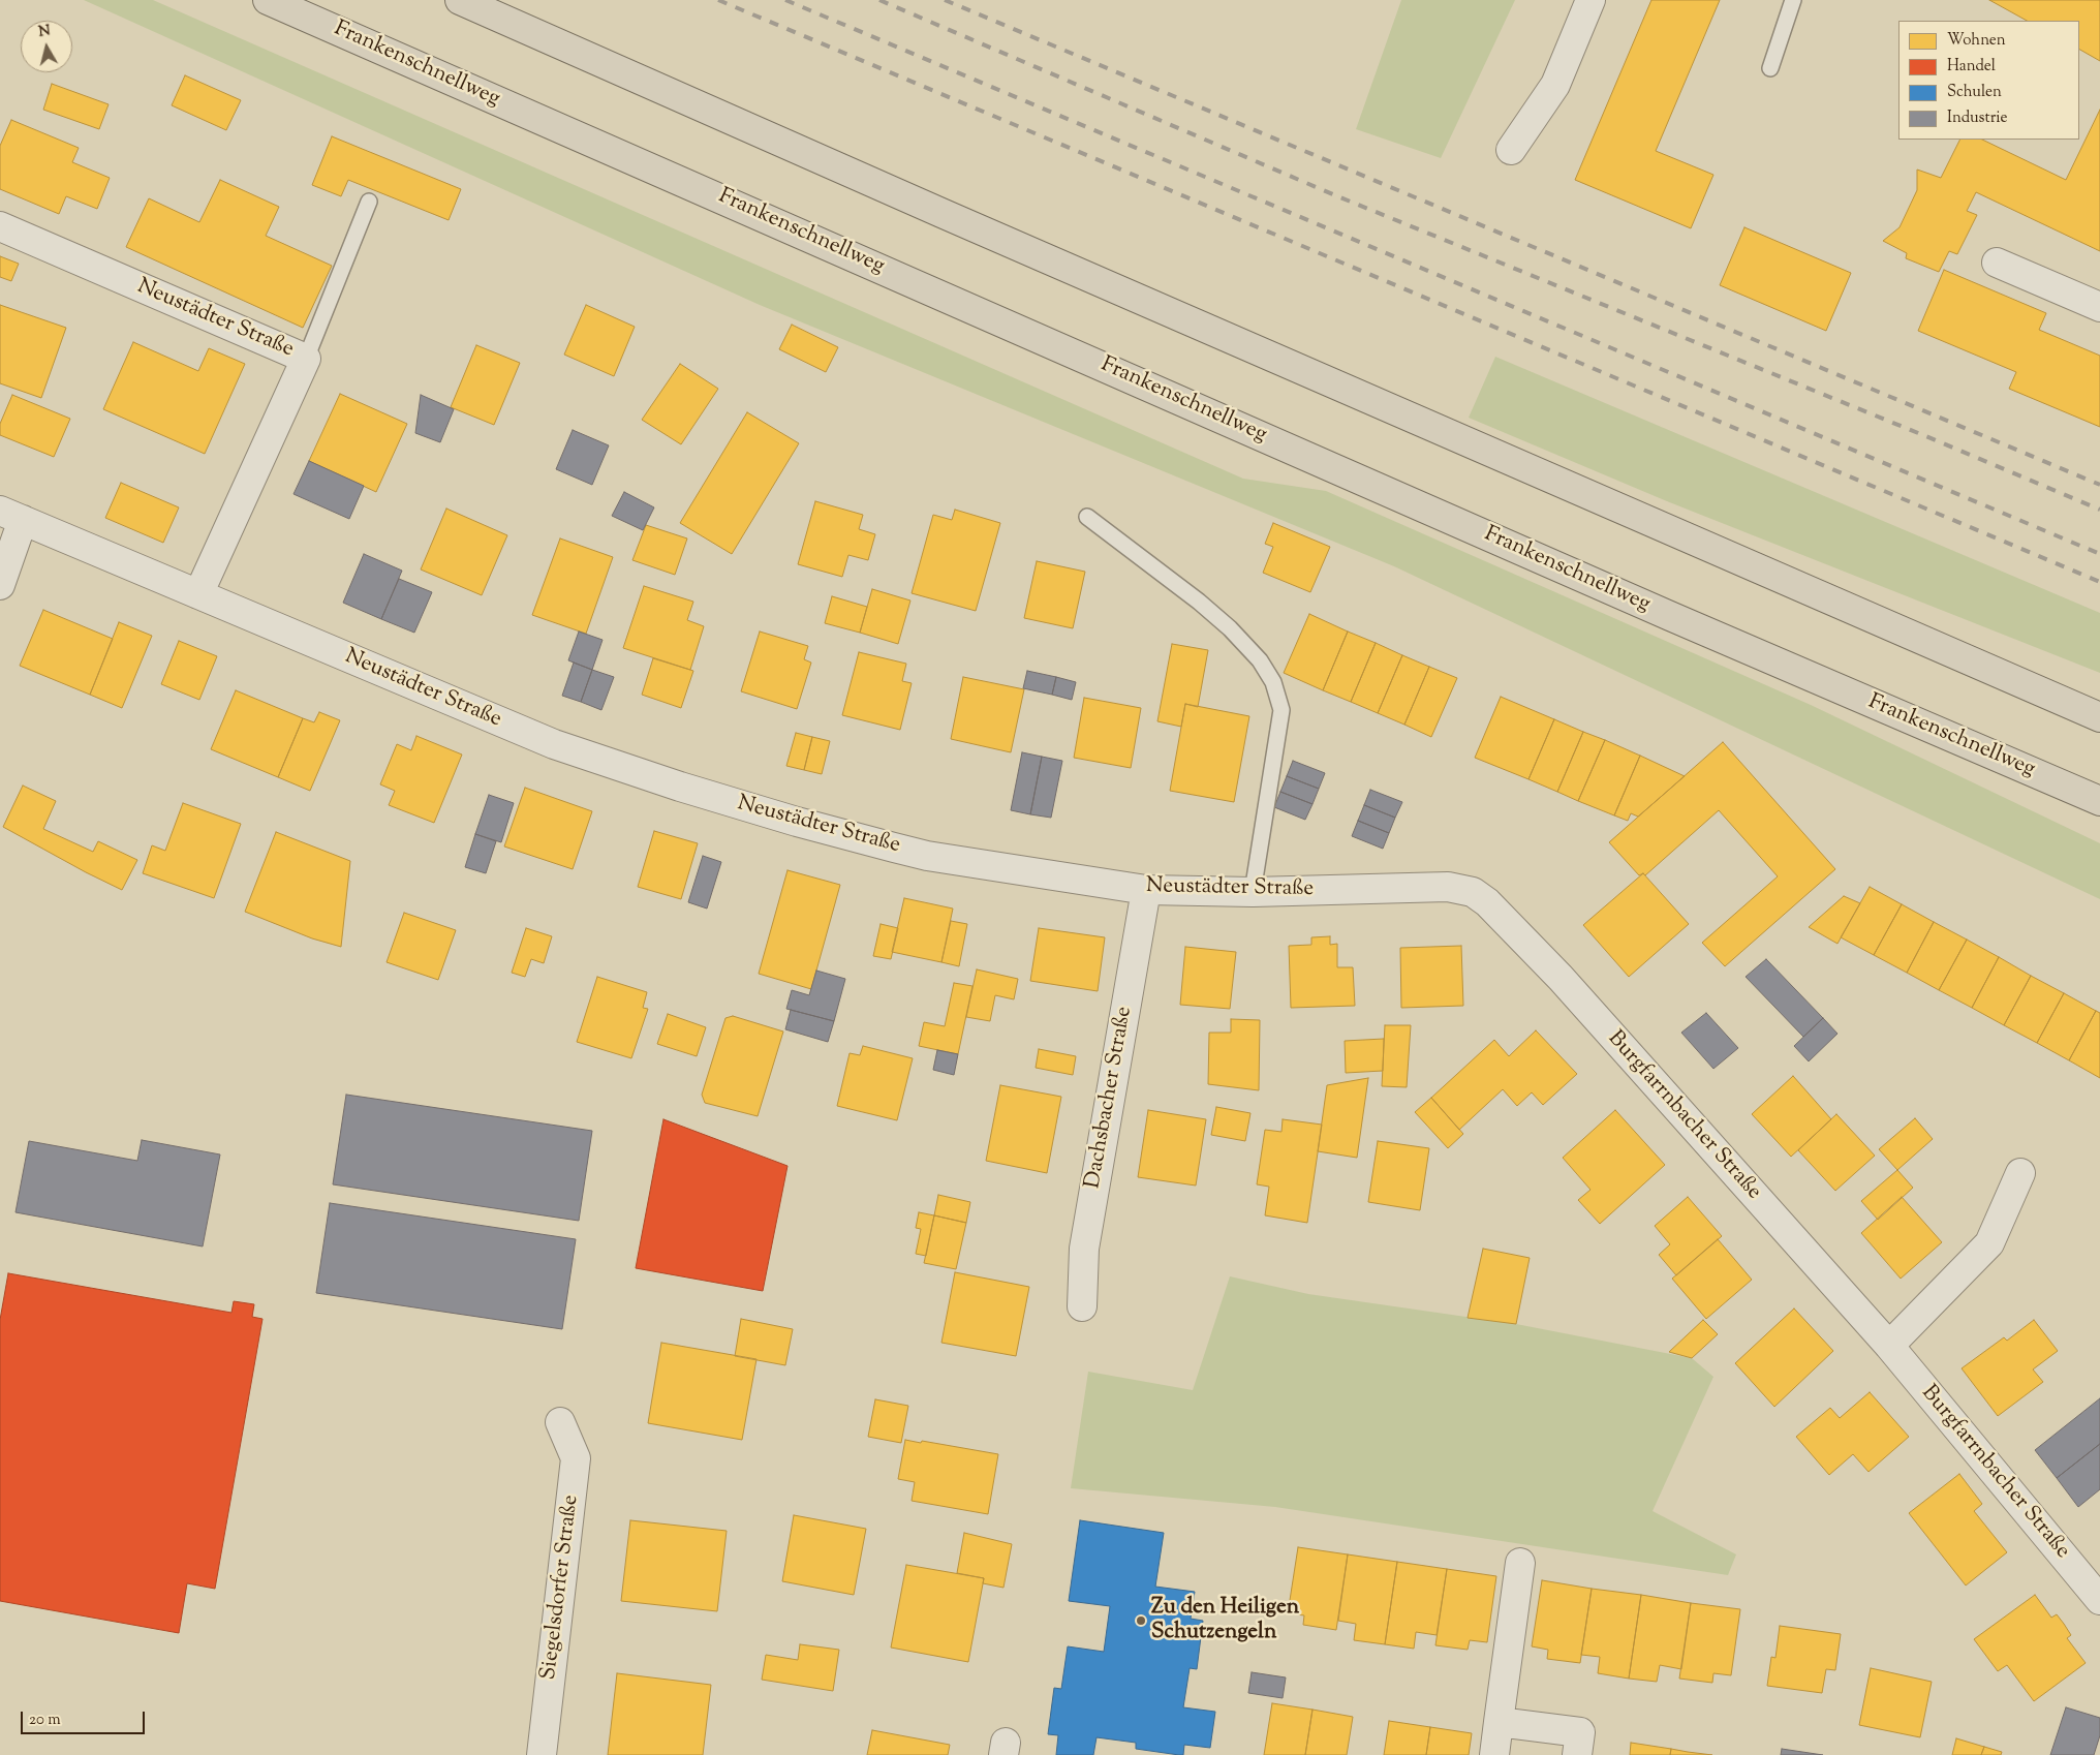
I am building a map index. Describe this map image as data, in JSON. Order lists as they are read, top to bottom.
{
  "streets": {
    "highway": ["Frankenschnellweg"],
    "street": [
      "Neustädter Straße",
      "Dachsbacher Straße",
      "Burgfarrnbacher Straße",
      "Siegelsdorfer Straße"
    ]
  },
  "crossings": [
    ["Neustädter Straße", "Dachsbacher Straße"],
    ["Neustädter Straße", "Burgfarrnbacher Straße"]
  ],
  "places": ["Zu den Heiligen Schutzengeln"],
  "legend": [
    "Wohnen",
    "Handel",
    "Schulen",
    "Industrie"
  ],
  "scale_bar": "20 m",
  "north": "top"
}
